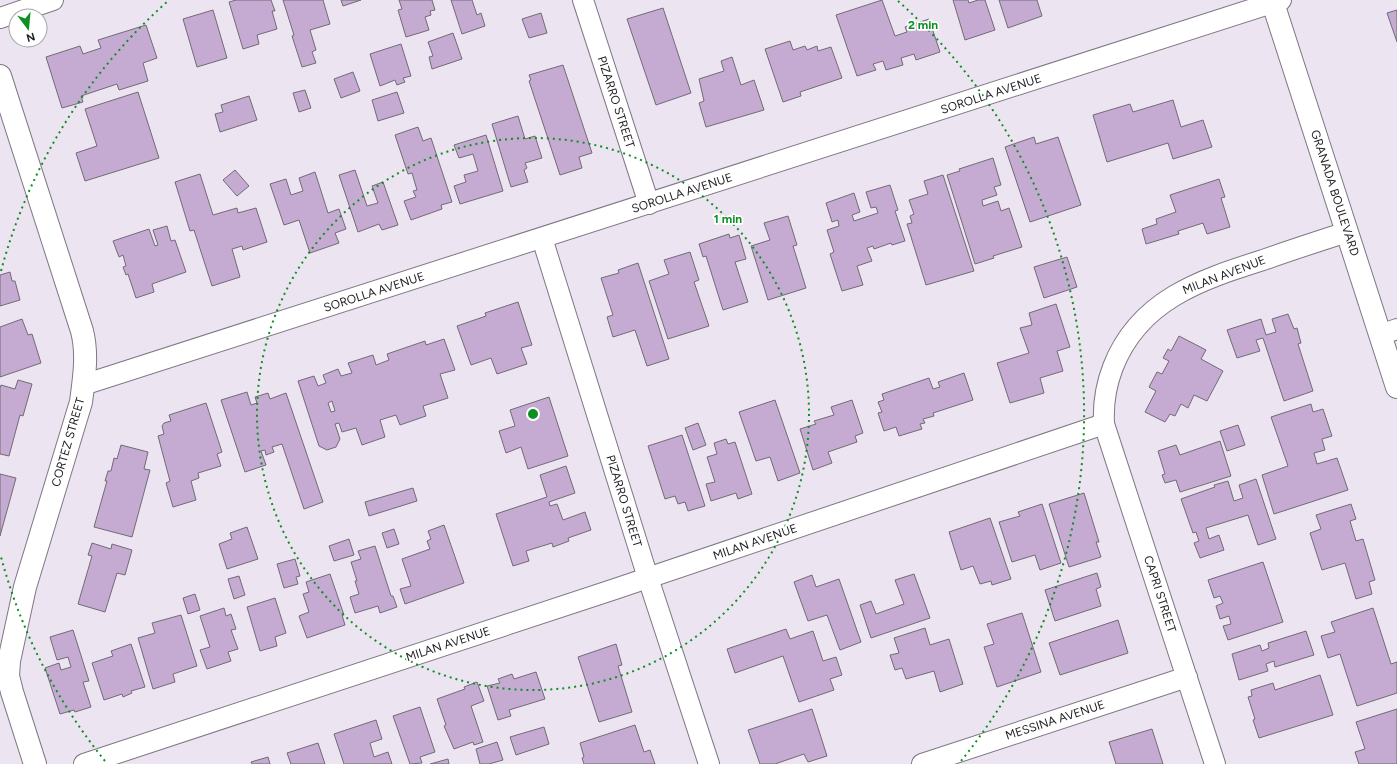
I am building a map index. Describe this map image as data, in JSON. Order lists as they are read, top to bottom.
{
  "streets": {
    "street": [
      "SOROLLA AVENUE",
      "PIZARRO STREET",
      "GRANADA BOULEVARD",
      "MILAN AVENUE",
      "CORTEZ STREET",
      "CAPRI STREET",
      "MESSINA AVENUE"
    ]
  },
  "crossings": [
    ["SOROLLA AVENUE", "PIZARRO STREET"],
    ["SOROLLA AVENUE", "GRANADA BOULEVARD"],
    ["SOROLLA AVENUE", "CORTEZ STREET"],
    ["PIZARRO STREET", "MILAN AVENUE"],
    ["GRANADA BOULEVARD", "MILAN AVENUE"],
    ["MILAN AVENUE", "CAPRI STREET"],
    ["CAPRI STREET", "MESSINA AVENUE"]
  ],
  "north": "bottom",
  "rings": ["2 min", "1 min"]
}
